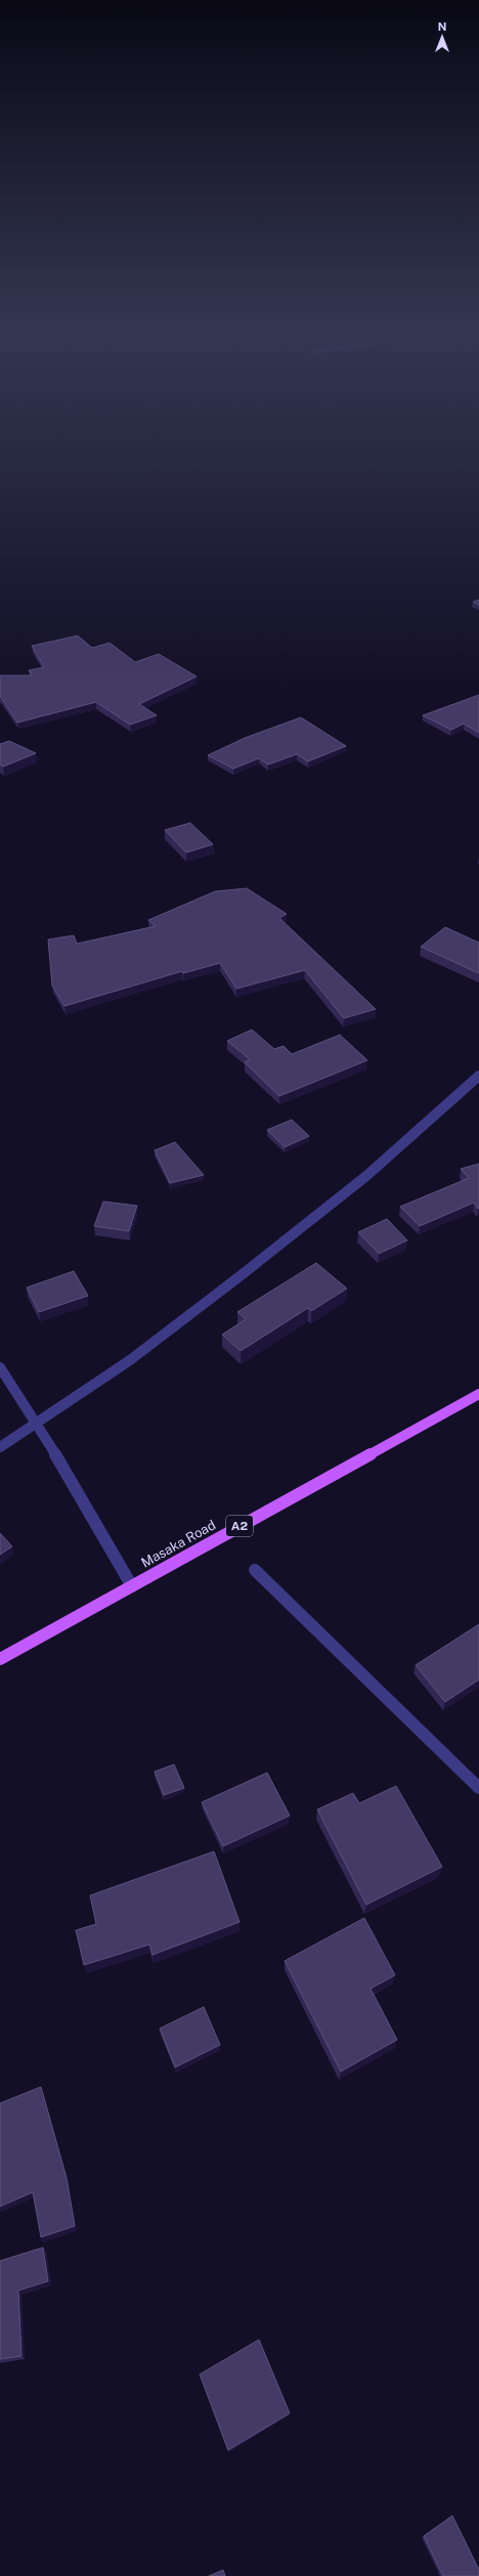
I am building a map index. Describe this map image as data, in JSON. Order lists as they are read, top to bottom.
{
  "streets": {
    "main road": ["A2", "Masaka Road"]
  },
  "north": "top"
}
